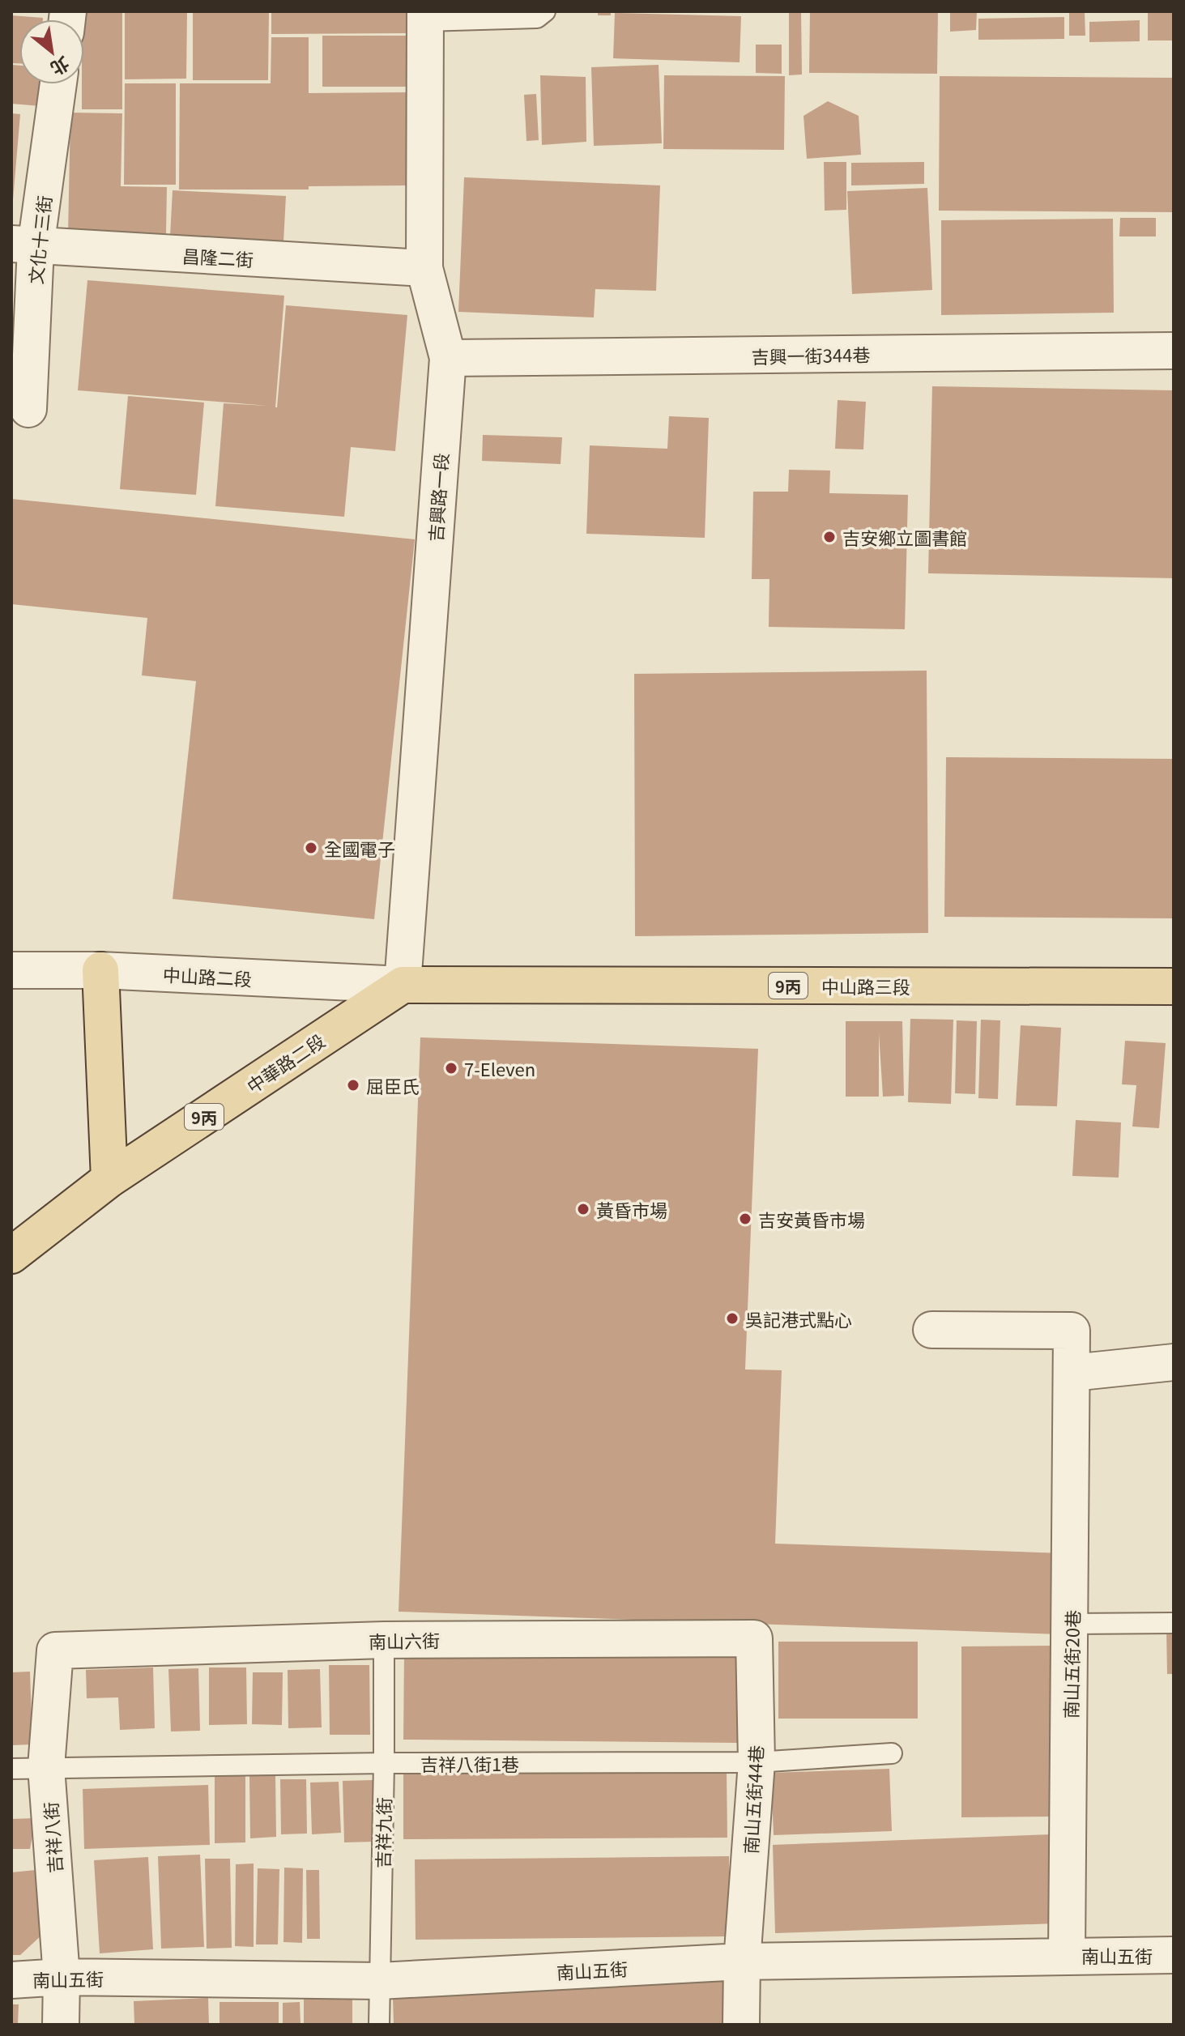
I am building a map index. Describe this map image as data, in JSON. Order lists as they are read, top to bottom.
{
  "streets": {
    "main road": ["9丙", "中山路三段", "中華路二段"],
    "street": [
      "文化十三街",
      "昌隆二街",
      "吉興一街344巷",
      "吉興路一段",
      "中山路二段",
      "南山六街",
      "南山五街20巷",
      "南山五街44巷",
      "吉祥八街",
      "南山五街"
    ],
    "lane": ["吉祥八街1巷", "吉祥九街"]
  },
  "crossings": [
    ["文化十三街", "昌隆二街"],
    ["昌隆二街", "吉興路一段"],
    ["吉興一街344巷", "吉興路一段"],
    ["吉興路一段", "中山路二段"],
    ["吉興路一段", "中山路三段"],
    ["吉興路一段", "中華路二段"],
    ["中山路二段", "中山路三段"],
    ["中山路二段", "中華路二段"],
    ["中山路三段", "中華路二段"],
    ["南山六街", "南山五街44巷"],
    ["南山六街", "吉祥九街"],
    ["南山六街", "吉祥八街"],
    ["南山五街20巷", "南山五街"],
    ["吉祥八街1巷", "南山五街44巷"],
    ["吉祥八街1巷", "吉祥九街"],
    ["吉祥八街1巷", "吉祥八街"],
    ["南山五街44巷", "南山五街"],
    ["吉祥九街", "南山五街"],
    ["吉祥八街", "南山五街"]
  ],
  "places": [
    "吉安鄉立圖書館",
    "全國電子",
    "7-Eleven",
    "屈臣氏",
    "黃昏市場",
    "吉安黃昏市場",
    "吳記港式點心"
  ],
  "north": "bottom right"
}
